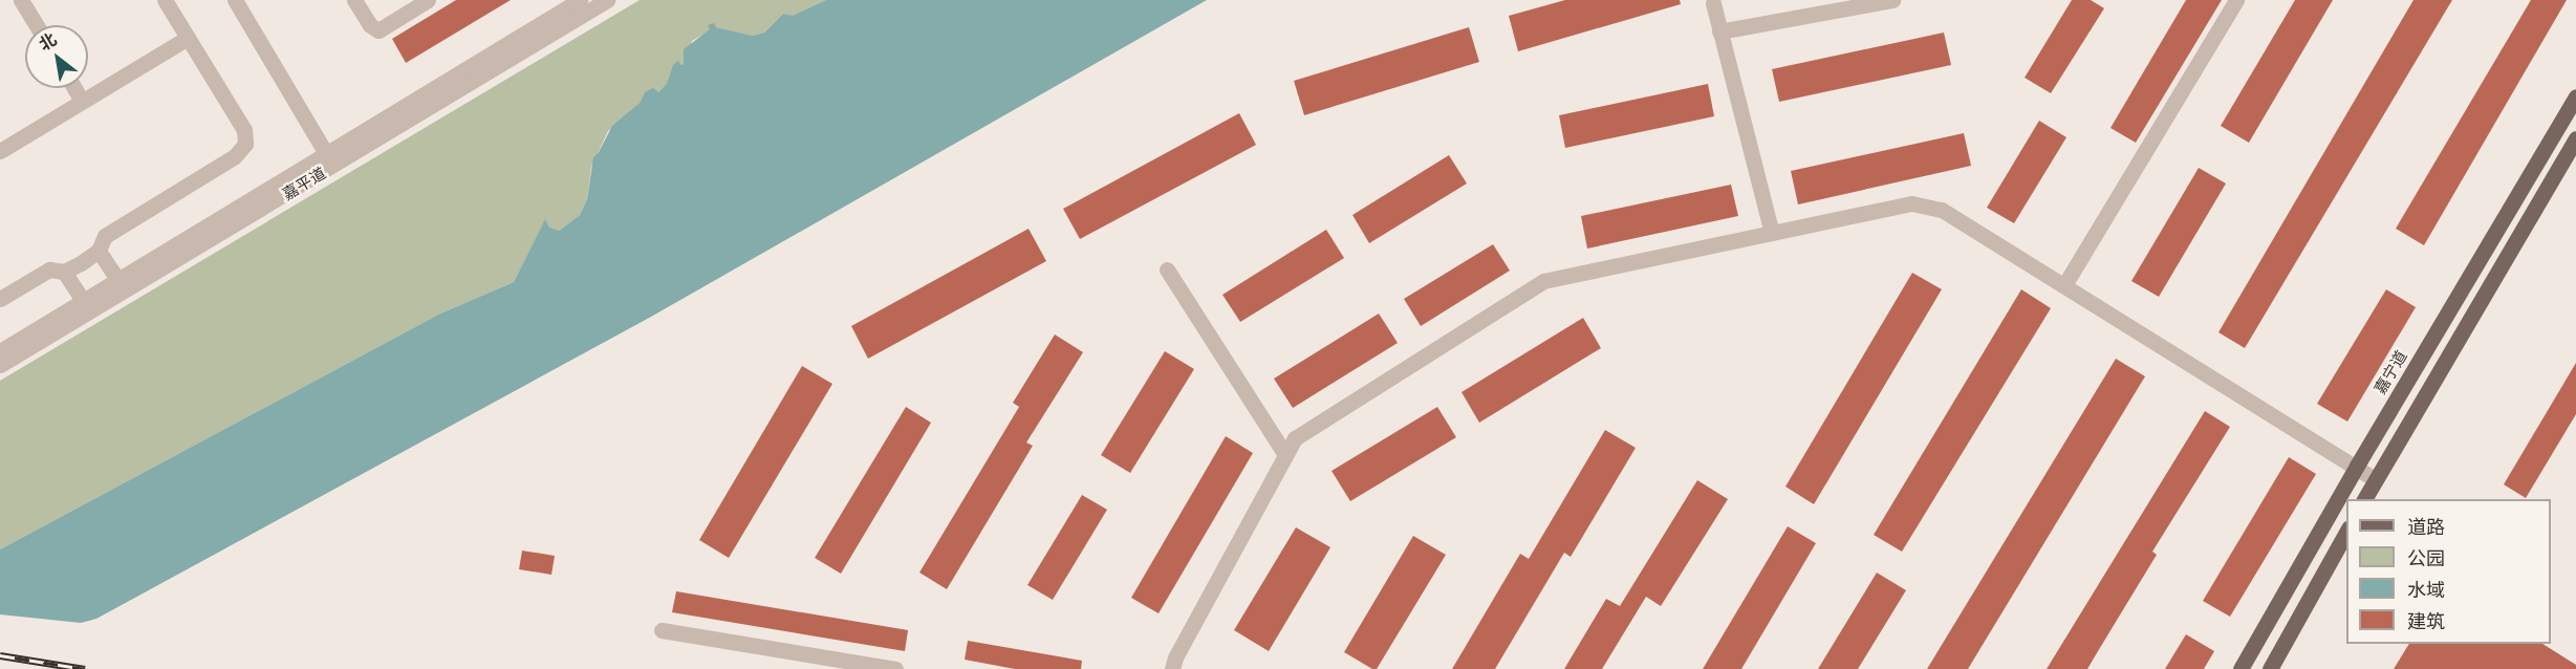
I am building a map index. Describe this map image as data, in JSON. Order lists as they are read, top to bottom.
{
  "streets": {
    "main road": ["嘉宁道"],
    "street": ["嘉平道"]
  },
  "legend": [
    "道路",
    "公园",
    "水域",
    "建筑"
  ],
  "north": "top left"
}
